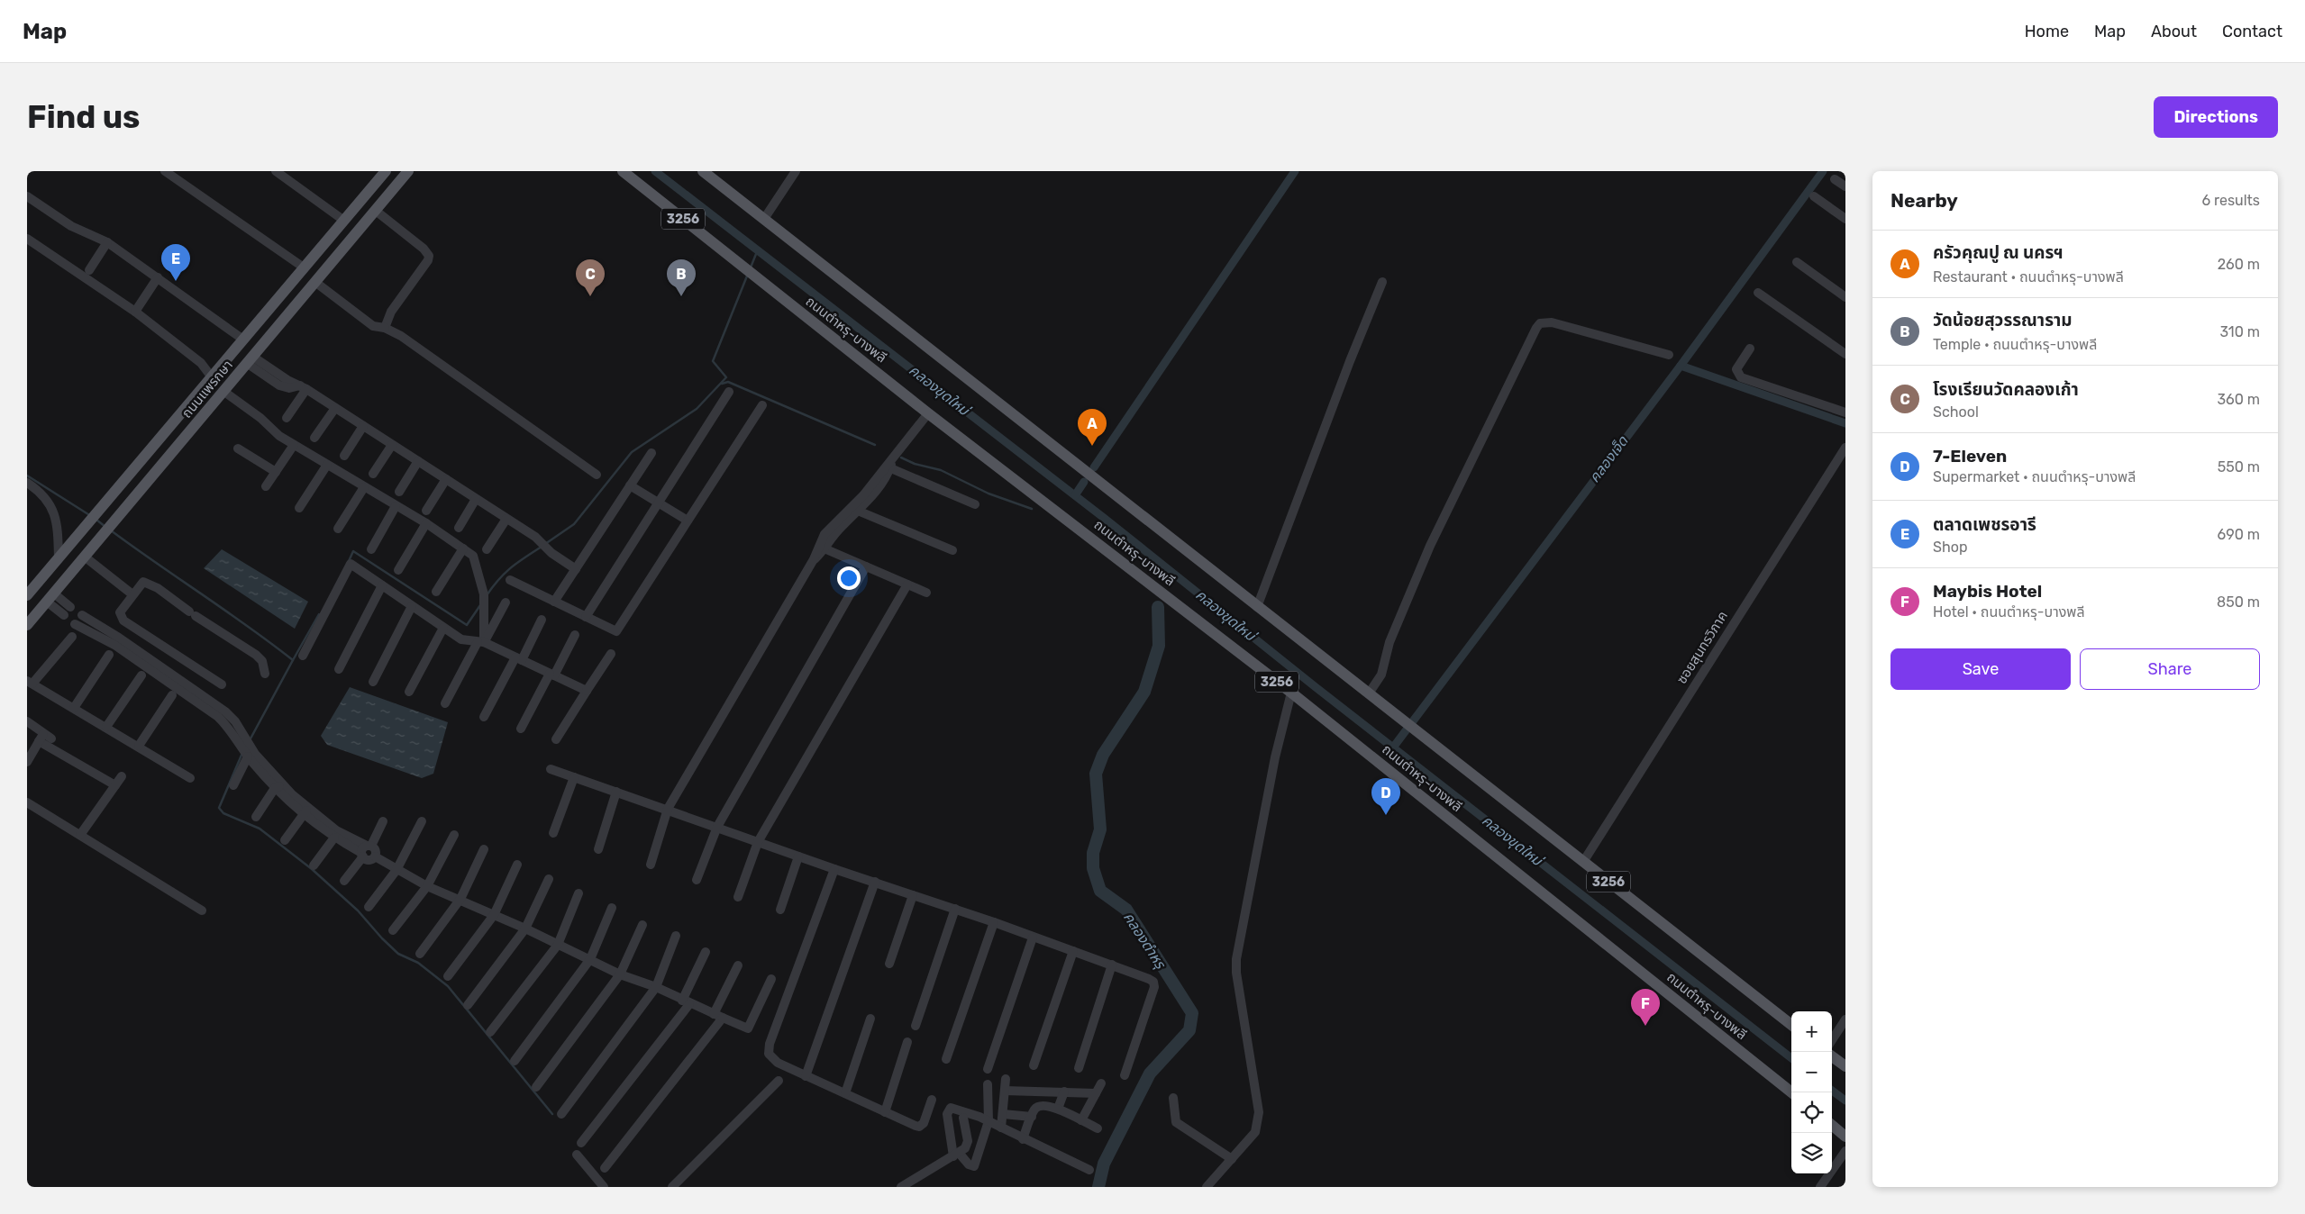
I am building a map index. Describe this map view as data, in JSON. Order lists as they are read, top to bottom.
{
  "streets": {
    "main road": ["3256", "ถนนตำหรุ-บางพลี", "ถนนแพรกษา"],
    "street": ["ซอยสุนทรวิภาค"]
  },
  "crossings": [
    ["3256", "ซอยสุนทรวิภาค"]
  ],
  "water": ["คลองขุดใหม่", "คลองเจ็ด", "คลองตำหรุ"],
  "page": {
    "header": "Map",
    "nav": [
      "Home",
      "Map",
      "About",
      "Contact"
    ],
    "buttons": [
      "Directions",
      ["Save", "Share"]
    ],
    "title": "Find us",
    "heading": ["Nearby", "6 results"],
    "list": [
      {
        "mark": "A",
        "name": "ครัวคุณปู ณ นครฯ",
        "note": "Restaurant · ถนนตำหรุ-บางพลี",
        "value": "260 m"
      },
      {
        "mark": "B",
        "name": "วัดน้อยสุวรรณาราม",
        "note": "Temple · ถนนตำหรุ-บางพลี",
        "value": "310 m"
      },
      {
        "mark": "C",
        "name": "โรงเรียนวัดคลองเก้า",
        "note": "School",
        "value": "360 m"
      },
      {
        "mark": "D",
        "name": "7-Eleven",
        "note": "Supermarket · ถนนตำหรุ-บางพลี",
        "value": "550 m"
      },
      {
        "mark": "E",
        "name": "ตลาดเพชรอารี",
        "note": "Shop",
        "value": "690 m"
      },
      {
        "mark": "F",
        "name": "Maybis Hotel",
        "note": "Hotel · ถนนตำหรุ-บางพลี",
        "value": "850 m"
      }
    ],
    "pins": [
      "E",
      "B",
      "C",
      "A",
      "D",
      "F"
    ],
    "map_buttons": ["+", "−"]
  }
}
